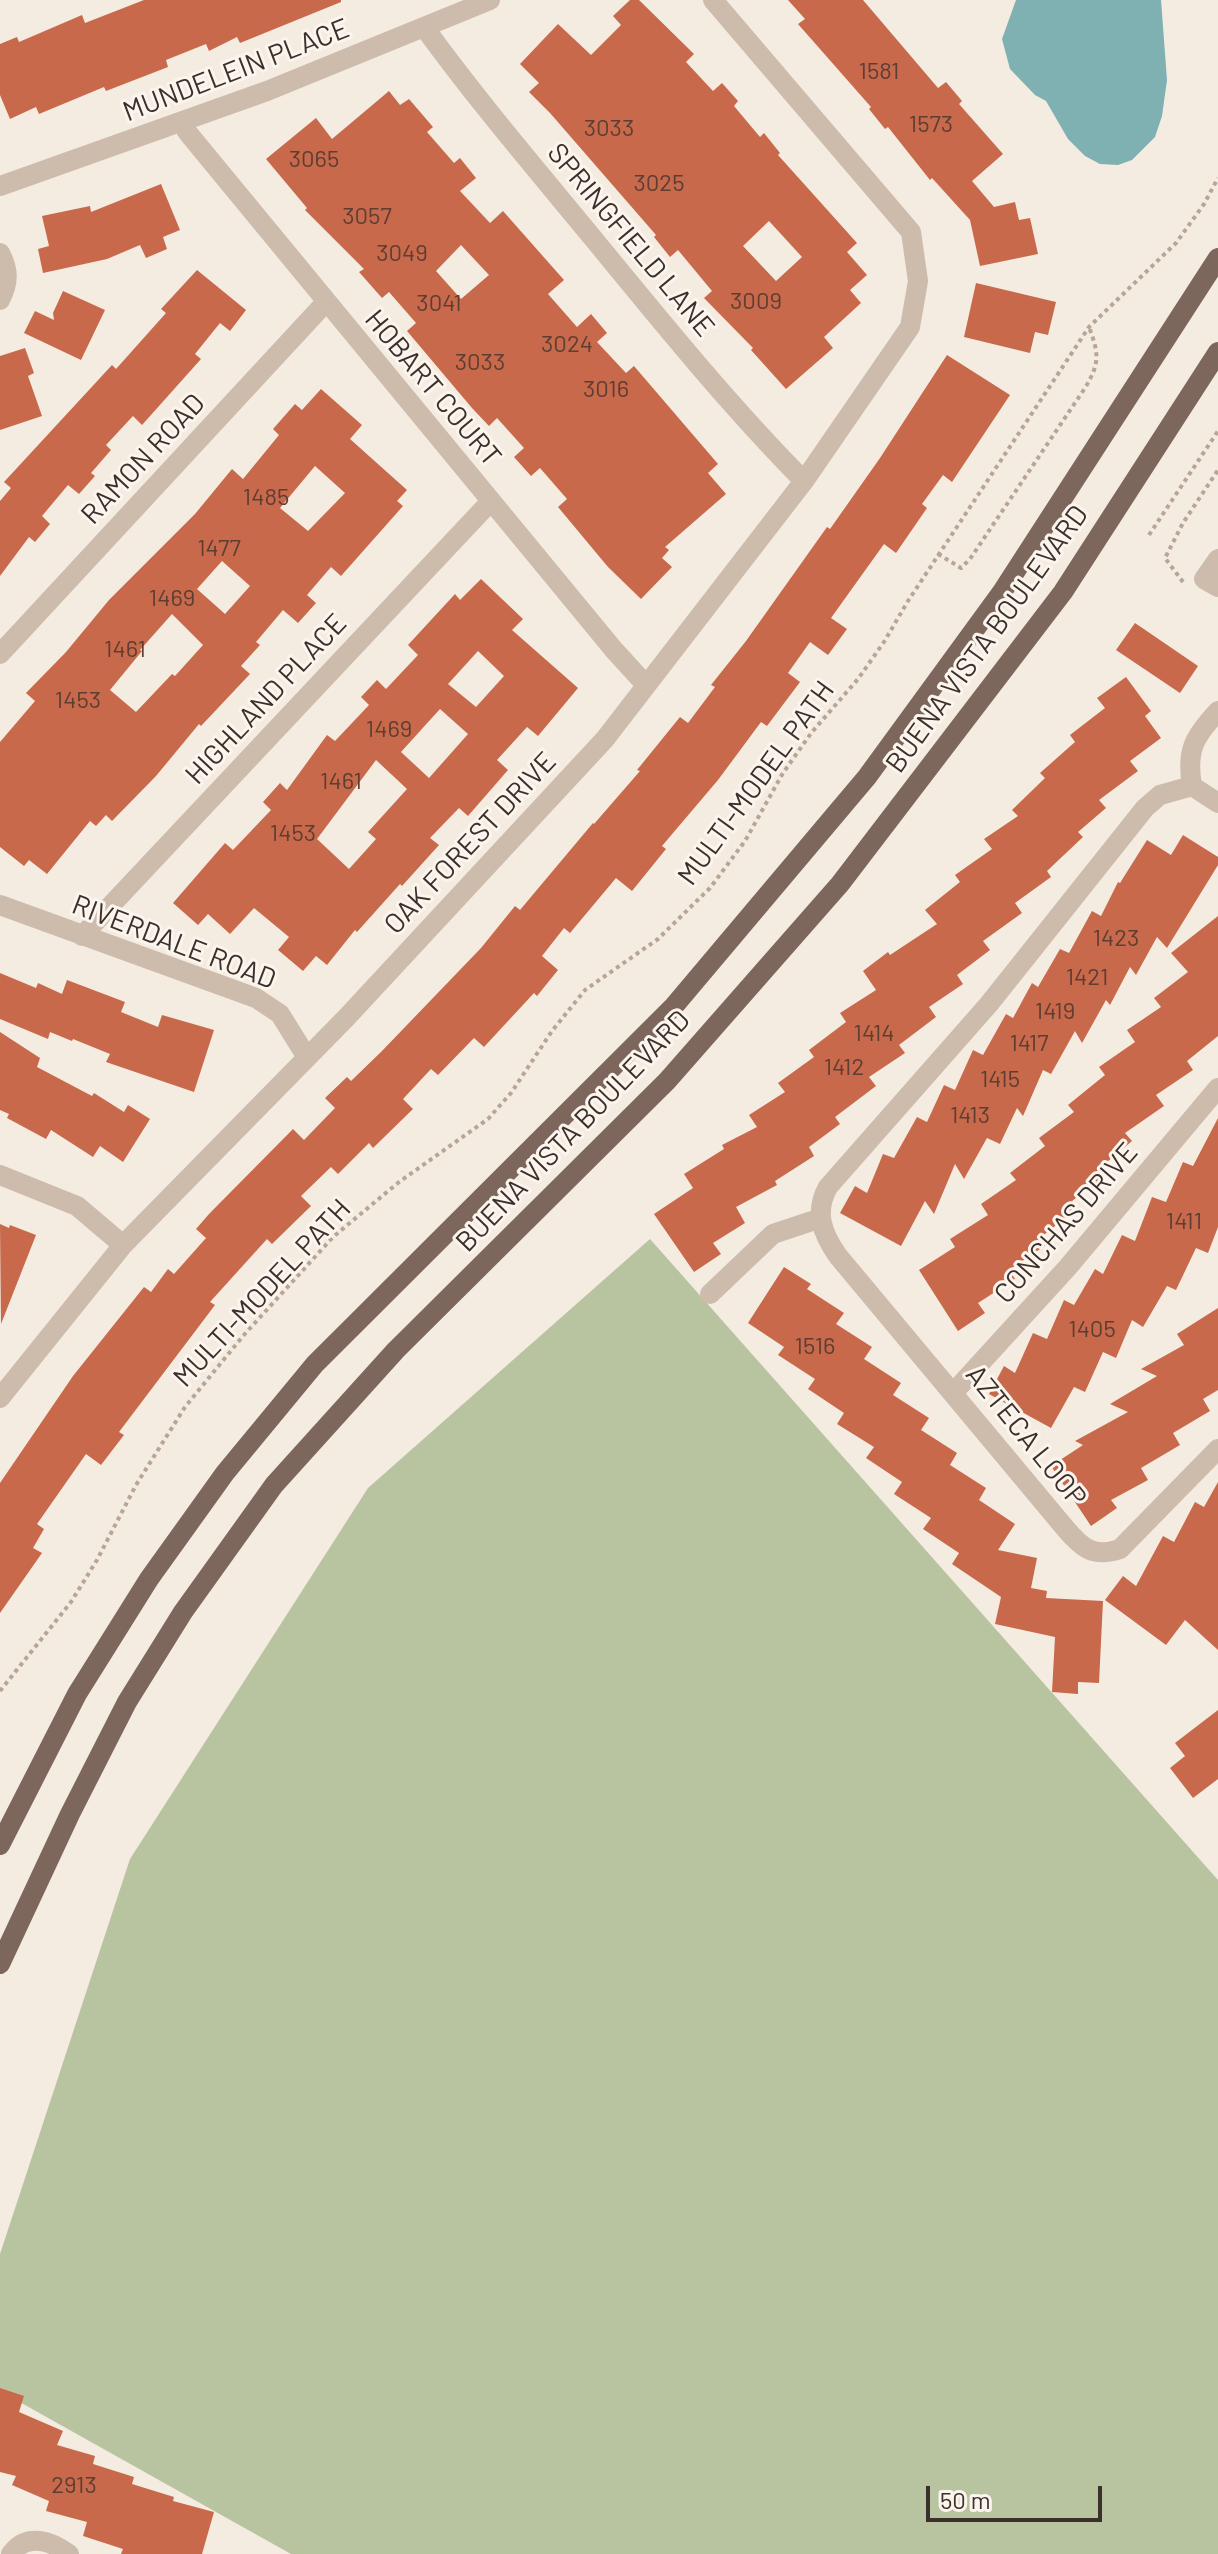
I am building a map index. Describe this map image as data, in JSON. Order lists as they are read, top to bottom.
{
  "streets": {
    "main road": ["BUENA VISTA BOULEVARD"],
    "street": [
      "MUNDELEIN PLACE",
      "SPRINGFIELD LANE",
      "HOBART COURT",
      "RAMON ROAD",
      "HIGHLAND PLACE",
      "OAK FOREST DRIVE",
      "RIVERDALE ROAD",
      "CONCHAS DRIVE",
      "AZTECA LOOP"
    ],
    "path": ["MULTI-MODEL PATH"]
  },
  "crossings": [
    ["MUNDELEIN PLACE", "SPRINGFIELD LANE"],
    ["MUNDELEIN PLACE", "HOBART COURT"],
    ["SPRINGFIELD LANE", "OAK FOREST DRIVE"],
    ["HOBART COURT", "RAMON ROAD"],
    ["HOBART COURT", "HIGHLAND PLACE"],
    ["HOBART COURT", "OAK FOREST DRIVE"],
    ["HIGHLAND PLACE", "RIVERDALE ROAD"],
    ["OAK FOREST DRIVE", "RIVERDALE ROAD"],
    ["CONCHAS DRIVE", "AZTECA LOOP"]
  ],
  "house_numbers": [
    "1581",
    "1573",
    "3033",
    "3065",
    "3025",
    "3057",
    "3049",
    "3009",
    "3041",
    "3024",
    "3033",
    "3016",
    "1485",
    "1477",
    "1469",
    "1461",
    "1453",
    "1469",
    "1461",
    "1453",
    "1423",
    "1421",
    "1419",
    "1414",
    "1417",
    "1412",
    "1415",
    "1413",
    "1411",
    "1405",
    "1516",
    "2913"
  ],
  "scale_bar": "50 m"
}
